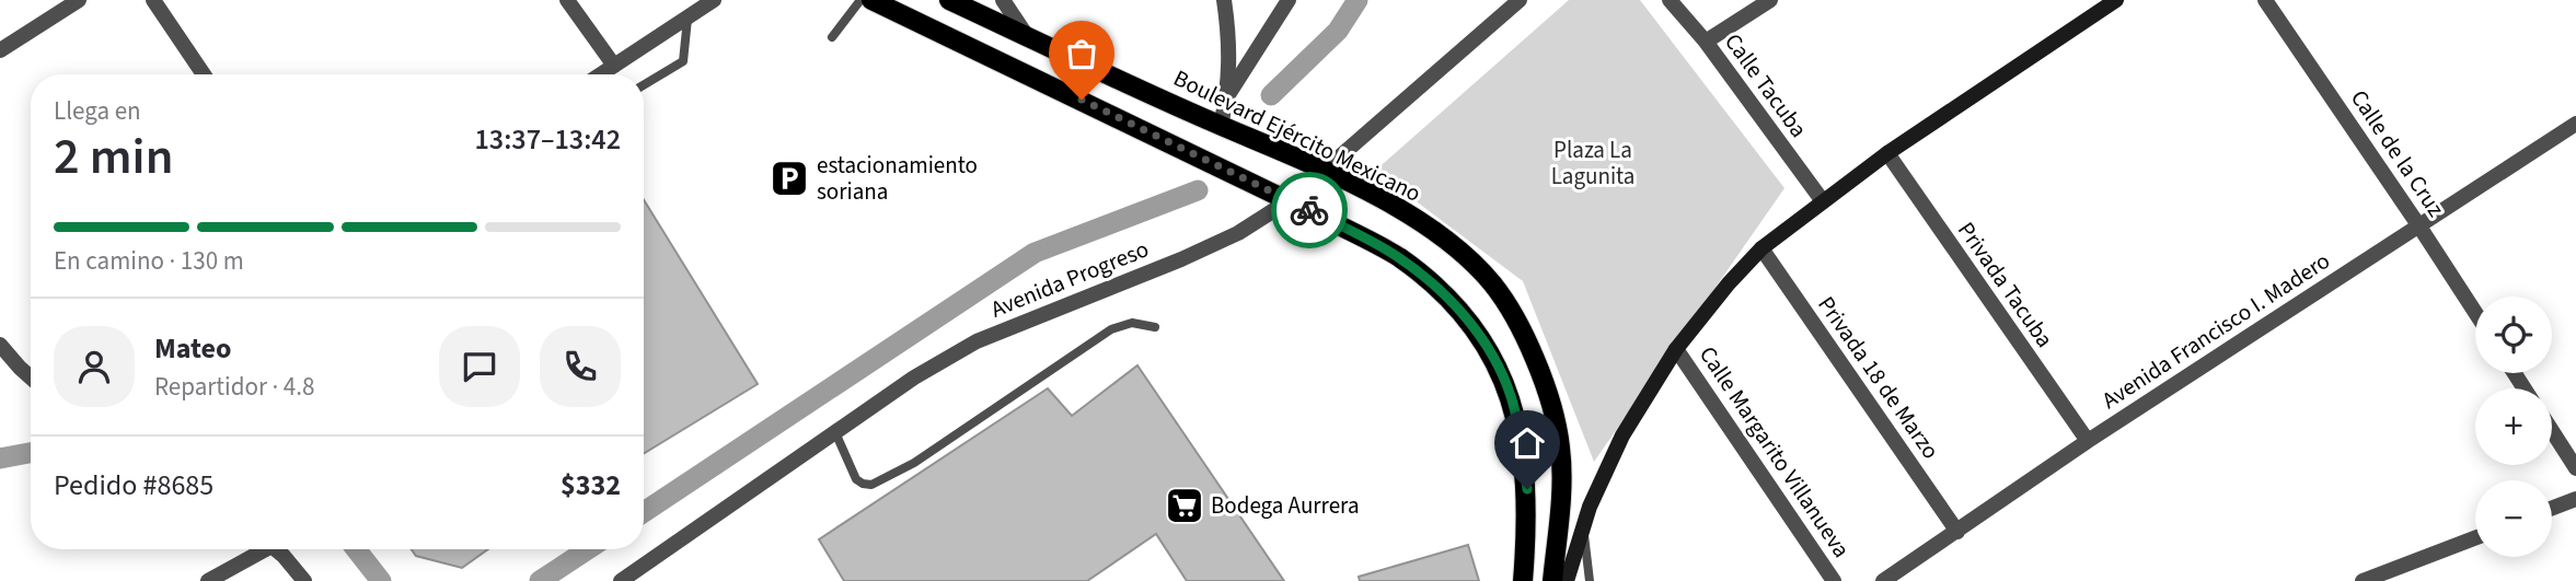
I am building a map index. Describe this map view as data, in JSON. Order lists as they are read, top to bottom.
{
  "streets": {
    "main road": ["Boulevard Ejército Mexicano"],
    "street": [
      "Calle Tacuba",
      "Calle de la Cruz",
      "Avenida Progreso",
      "Privada Tacuba",
      "Avenida Francisco I. Madero",
      "Privada 18 de Marzo",
      "Calle Margarito Villanueva"
    ]
  },
  "crossings": [
    ["Boulevard Ejército Mexicano", "Avenida Progreso"],
    ["Calle de la Cruz", "Avenida Francisco I. Madero"],
    ["Privada Tacuba", "Avenida Francisco I. Madero"],
    ["Avenida Francisco I. Madero", "Privada 18 de Marzo"]
  ],
  "parks": ["Plaza La Lagunita"],
  "places": {
    "parking": ["estacionamiento soriana"],
    "supermarket": ["Bodega Aurrera"]
  },
  "page": {
    "heading": ["2 min", "Llega en", "13:37–13:42"],
    "panel": [
      "Mateo",
      "Repartidor · 4.8",
      "Pedido #8685",
      "$332"
    ],
    "bar": "En camino · 130 m",
    "map_buttons": ["+", "−"]
  }
}
